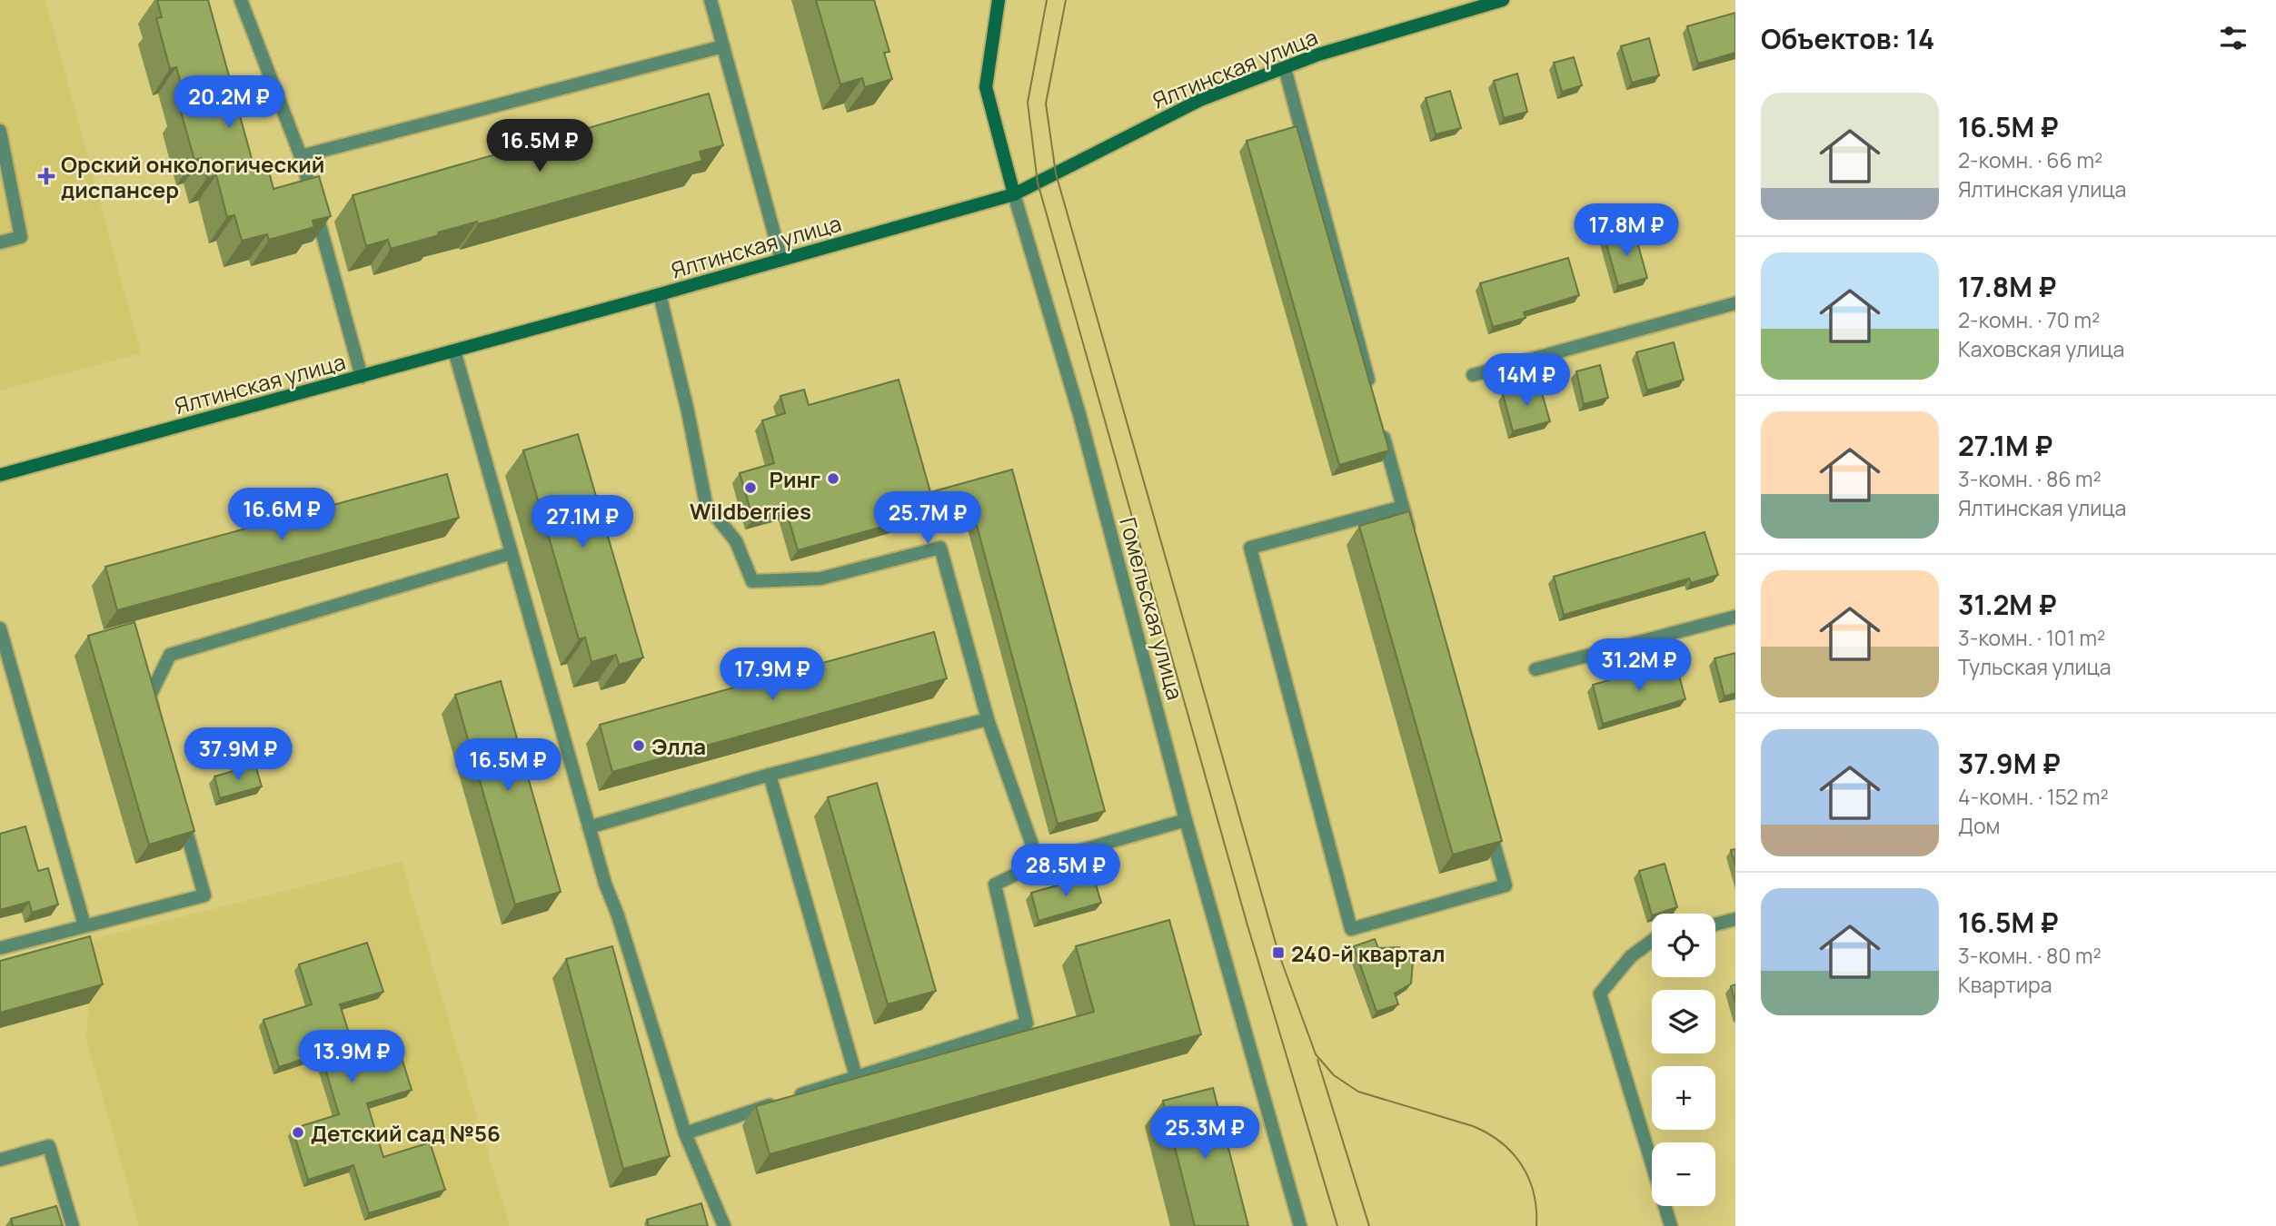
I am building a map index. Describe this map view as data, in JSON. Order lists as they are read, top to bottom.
{
  "streets": {
    "main road": ["Ялтинская улица", "Гомельская улица"]
  },
  "crossings": [
    ["Ялтинская улица", "Гомельская улица"]
  ],
  "places": {
    "health": ["Орский онкологический диспансер"],
    "other": [
      "Ринг",
      "Wildberries",
      "Элла",
      "Детский сад №56"
    ],
    "transit": ["240-й квартал"]
  },
  "page": {
    "heading": "Объектов: 14",
    "price": [
      "20.2M ₽",
      "16.5M ₽",
      "17.8M ₽",
      "14M ₽",
      "16.6M ₽",
      "25.7M ₽",
      "27.1M ₽",
      "31.2M ₽",
      "17.9M ₽",
      "37.9M ₽",
      "16.5M ₽",
      "28.5M ₽",
      "13.9M ₽",
      "25.3M ₽"
    ],
    "list": [
      {
        "name": "16.5M ₽",
        "note": "2-комн. · 66 m² · Ялтинская улица"
      },
      {
        "name": "17.8M ₽",
        "note": "2-комн. · 70 m² · Каховская улица"
      },
      {
        "name": "27.1M ₽",
        "note": "3-комн. · 86 m² · Ялтинская улица"
      },
      {
        "name": "31.2M ₽",
        "note": "3-комн. · 101 m² · Тульская улица"
      },
      {
        "name": "37.9M ₽",
        "note": "4-комн. · 152 m² · Дом"
      },
      {
        "name": "16.5M ₽",
        "note": "3-комн. · 80 m² · Квартира"
      }
    ],
    "map_buttons": ["+", "−"]
  }
}
